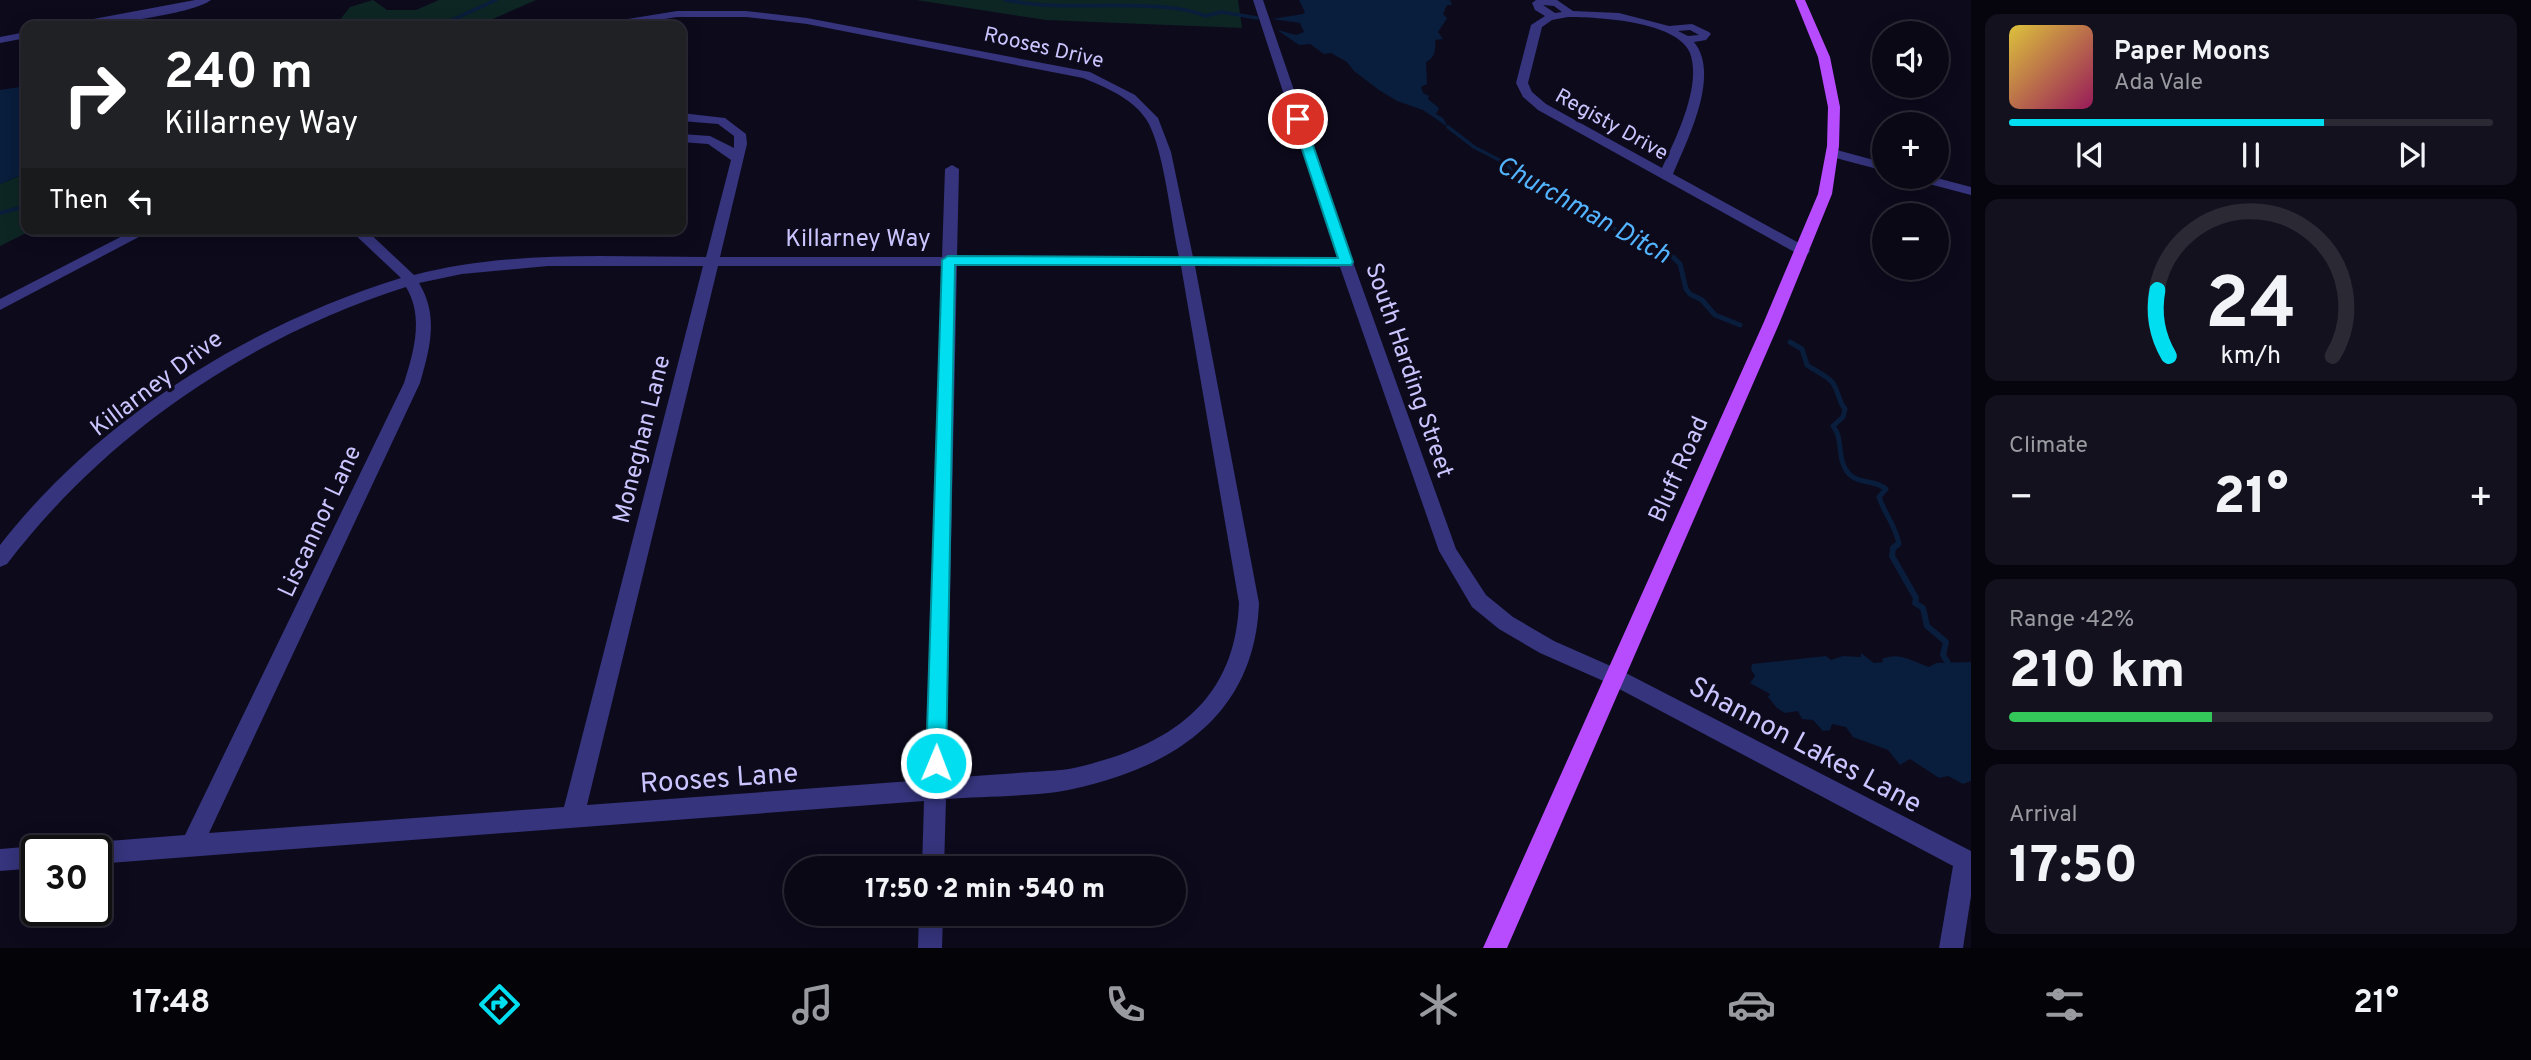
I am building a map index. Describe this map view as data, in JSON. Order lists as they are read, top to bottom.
{
  "streets": {
    "main road": ["Bluff Road"],
    "street": [
      "Rooses Drive",
      "Registy Drive",
      "Killarney Way",
      "South Harding Street",
      "Killarney Drive",
      "Moneghan Lane",
      "Liscannor Lane",
      "Shannon Lakes Lane",
      "Rooses Lane"
    ]
  },
  "crossings": [
    ["Rooses Drive", "Killarney Way"],
    ["Rooses Drive", "Rooses Lane"],
    ["Registy Drive", "Bluff Road"],
    ["Killarney Way", "South Harding Street"],
    ["Killarney Way", "Killarney Drive"],
    ["Killarney Way", "Moneghan Lane"],
    ["Killarney Way", "Liscannor Lane"],
    ["South Harding Street", "Bluff Road"],
    ["South Harding Street", "Shannon Lakes Lane"],
    ["Killarney Drive", "Liscannor Lane"],
    ["Moneghan Lane", "Rooses Lane"],
    ["Bluff Road", "Shannon Lakes Lane"],
    ["Liscannor Lane", "Rooses Lane"]
  ],
  "water": ["Churchman Ditch"],
  "page": {
    "map_buttons": ["+", "−"],
    "turn": ["240 m", "Killarney Way"],
    "song": ["Paper Moons", "Ada Vale"],
    "then": "Then",
    "tile": [
      "Climate",
      ["Range · 42%", "210 km"],
      ["Arrival", "17:50"]
    ],
    "heat": ["−", "21°", "+"],
    "limit": "30",
    "trip": "17:50 · 2 min · 540 m",
    "tabs": ["17:48", "21°"],
    "gauge": ["24", "km/h"]
  }
}
